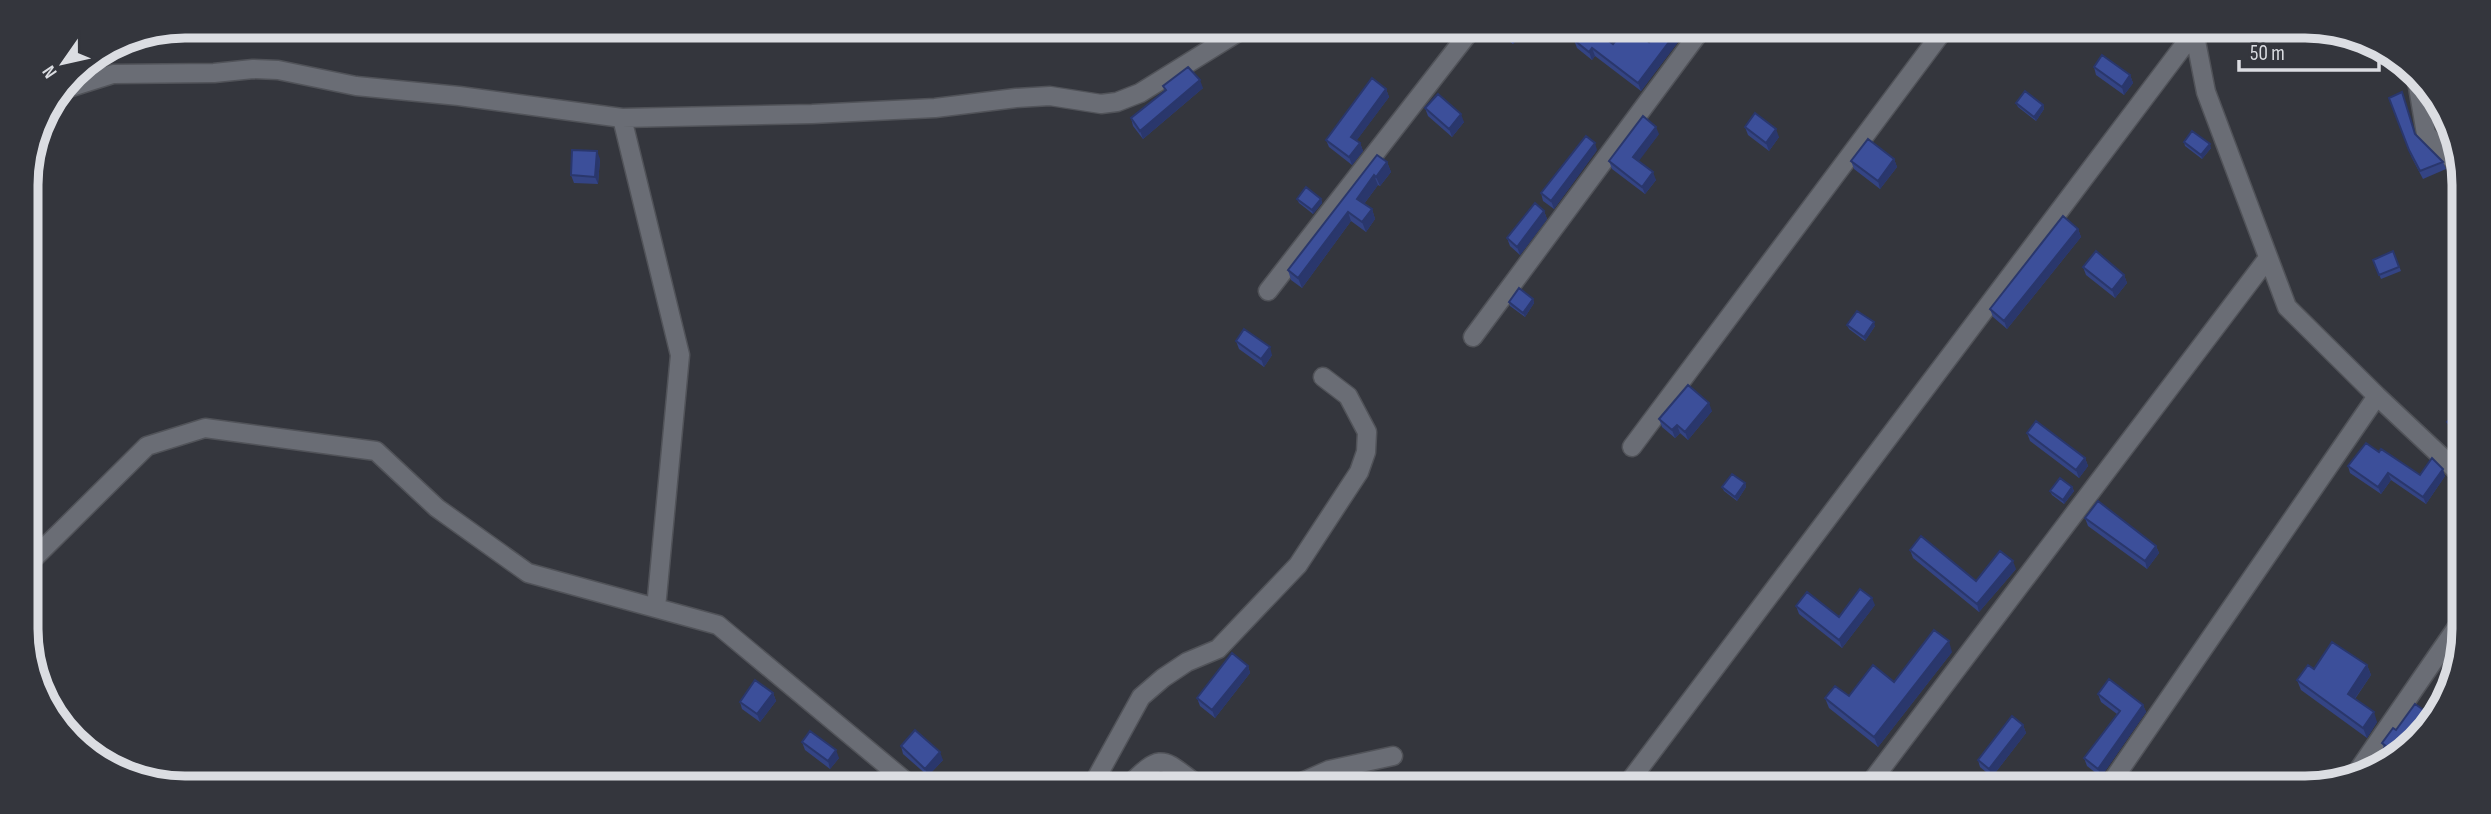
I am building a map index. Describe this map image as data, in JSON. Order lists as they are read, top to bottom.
{
  "scale_bar": "50 m",
  "north": "bottom left"
}
